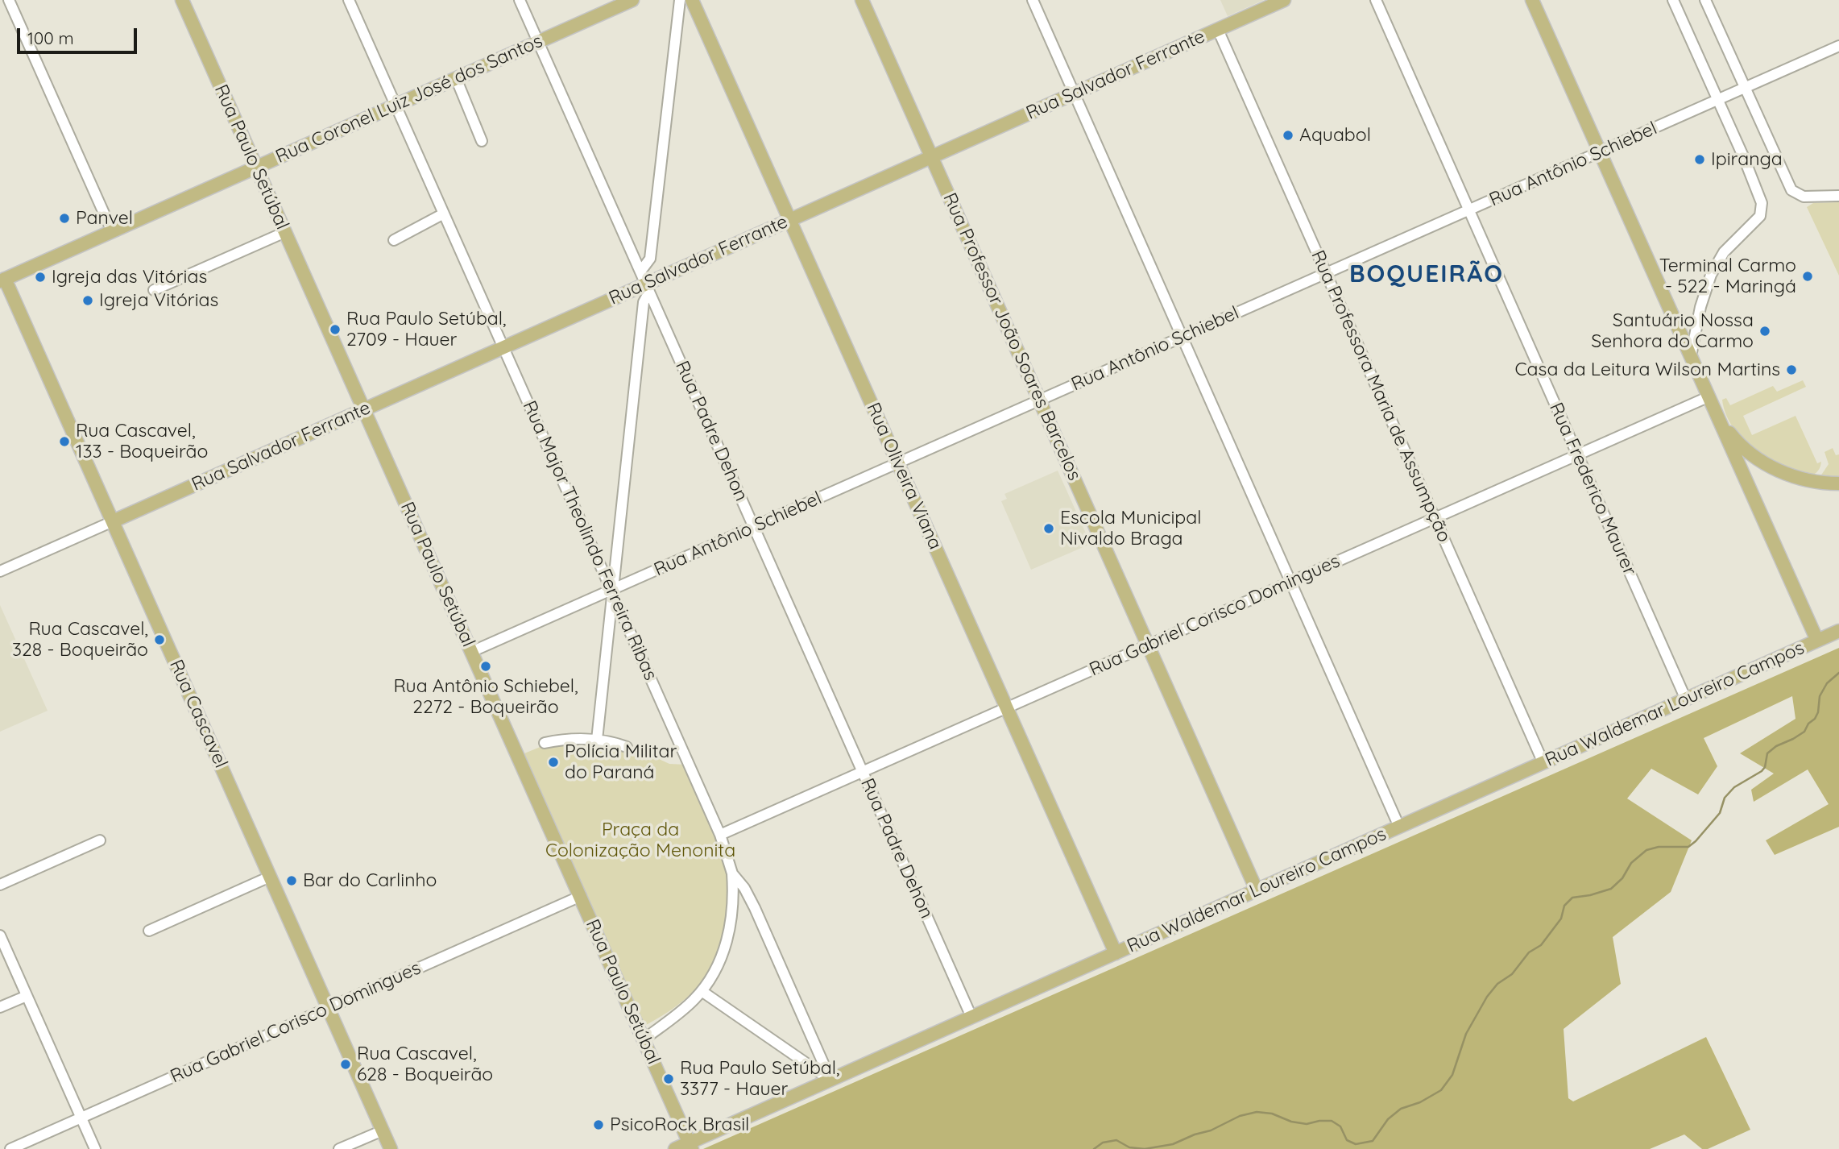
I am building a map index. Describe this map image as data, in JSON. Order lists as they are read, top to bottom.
{
  "streets": {
    "main road": [
      "Rua Salvador Ferrante",
      "Rua Coronel Luiz José dos Santos",
      "Rua Paulo Setúbal",
      "Rua Professor João Soares Barcelos",
      "Rua Oliveira Viana",
      "Rua Waldemar Loureiro Campos",
      "Rua Cascavel"
    ],
    "street": [
      "Rua Antônio Schiebel",
      "Rua Professora Maria de Assumpção",
      "Rua Padre Dehon",
      "Rua Frederico Maurer",
      "Rua Major Theolindo Ferreira Ribas",
      "Rua Gabriel Corisco Domingues"
    ]
  },
  "crossings": [
    ["Rua Salvador Ferrante", "Rua Paulo Setúbal"],
    ["Rua Salvador Ferrante", "Rua Professor João Soares Barcelos"],
    ["Rua Salvador Ferrante", "Rua Professora Maria de Assumpção"],
    ["Rua Salvador Ferrante", "Rua Padre Dehon"],
    ["Rua Salvador Ferrante", "Rua Oliveira Viana"],
    ["Rua Salvador Ferrante", "Rua Major Theolindo Ferreira Ribas"],
    ["Rua Salvador Ferrante", "Rua Cascavel"],
    ["Rua Coronel Luiz José dos Santos", "Rua Paulo Setúbal"],
    ["Rua Coronel Luiz José dos Santos", "Rua Padre Dehon"],
    ["Rua Coronel Luiz José dos Santos", "Rua Major Theolindo Ferreira Ribas"],
    ["Rua Coronel Luiz José dos Santos", "Rua Cascavel"],
    ["Rua Paulo Setúbal", "Rua Antônio Schiebel"],
    ["Rua Paulo Setúbal", "Rua Gabriel Corisco Domingues"],
    ["Rua Paulo Setúbal", "Rua Waldemar Loureiro Campos"],
    ["Rua Antônio Schiebel", "Rua Professor João Soares Barcelos"],
    ["Rua Antônio Schiebel", "Rua Professora Maria de Assumpção"],
    ["Rua Antônio Schiebel", "Rua Padre Dehon"],
    ["Rua Antônio Schiebel", "Rua Oliveira Viana"],
    ["Rua Antônio Schiebel", "Rua Frederico Maurer"],
    ["Rua Antônio Schiebel", "Rua Major Theolindo Ferreira Ribas"],
    ["Rua Professor João Soares Barcelos", "Rua Gabriel Corisco Domingues"],
    ["Rua Professor João Soares Barcelos", "Rua Waldemar Loureiro Campos"],
    ["Rua Professora Maria de Assumpção", "Rua Gabriel Corisco Domingues"],
    ["Rua Professora Maria de Assumpção", "Rua Waldemar Loureiro Campos"],
    ["Rua Padre Dehon", "Rua Gabriel Corisco Domingues"],
    ["Rua Padre Dehon", "Rua Waldemar Loureiro Campos"],
    ["Rua Oliveira Viana", "Rua Gabriel Corisco Domingues"],
    ["Rua Oliveira Viana", "Rua Waldemar Loureiro Campos"],
    ["Rua Frederico Maurer", "Rua Gabriel Corisco Domingues"],
    ["Rua Frederico Maurer", "Rua Waldemar Loureiro Campos"],
    ["Rua Major Theolindo Ferreira Ribas", "Rua Gabriel Corisco Domingues"],
    ["Rua Major Theolindo Ferreira Ribas", "Rua Waldemar Loureiro Campos"],
    ["Rua Gabriel Corisco Domingues", "Rua Cascavel"]
  ],
  "districts": ["BOQUEIRÃO"],
  "parks": ["Praça da Colonização Menonita"],
  "places": [
    "Aquabol",
    "Ipiranga",
    "Panvel",
    "Terminal Carmo - 522 - Maringá",
    "Igreja das Vitórias",
    "Igreja Vitórias",
    "Rua Paulo Setúbal, 2709 - Hauer",
    "Santuário Nossa Senhora do Carmo",
    "Casa da Leitura Wilson Martins",
    "Rua Cascavel, 133 - Boqueirão",
    "Escola Municipal Nivaldo Braga",
    "Rua Cascavel, 328 - Boqueirão",
    "Rua Antônio Schiebel, 2272 - Boqueirão",
    "Polícia Militar do Paraná",
    "Bar do Carlinho",
    "Rua Cascavel, 628 - Boqueirão",
    "Rua Paulo Setúbal, 3377 - Hauer",
    "PsicoRock Brasil"
  ],
  "scale_bar": "100 m"
}
